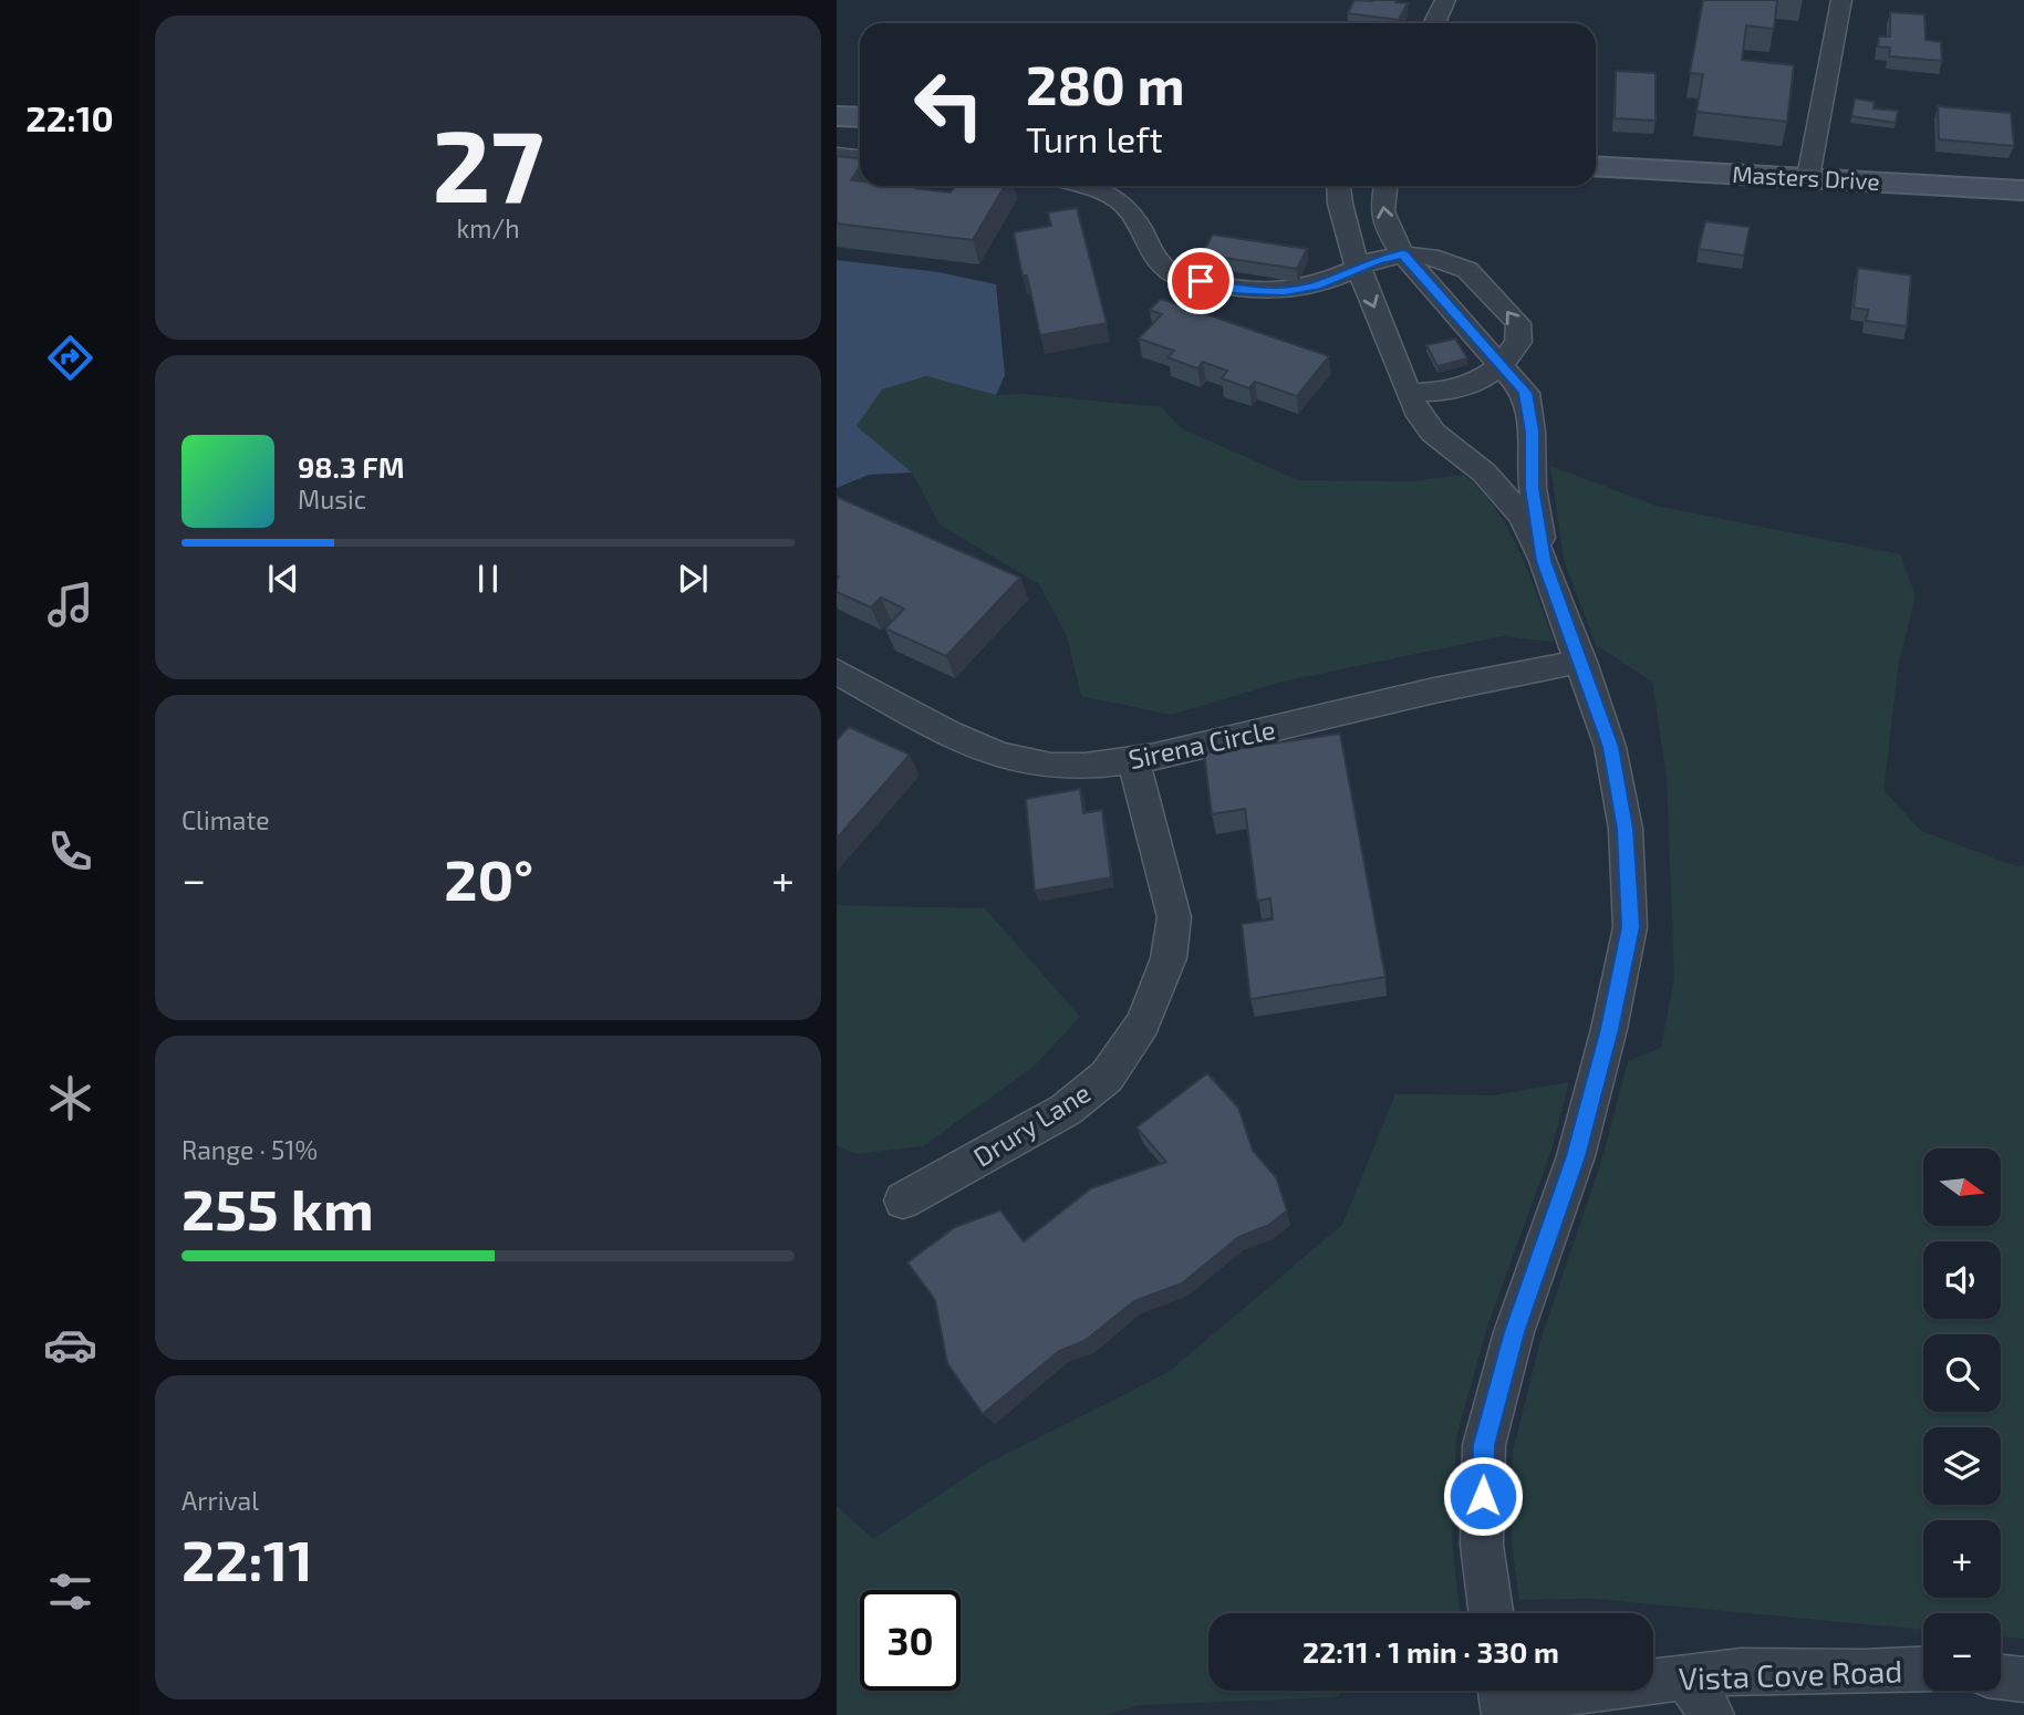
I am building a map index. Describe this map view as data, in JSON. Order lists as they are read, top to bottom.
{
  "streets": {
    "street": [
      "Masters Drive",
      "Sirena Circle",
      "Drury Lane",
      "Vista Cove Road"
    ]
  },
  "crossings": [
    ["Sirena Circle", "Drury Lane"]
  ],
  "north": "right",
  "page": {
    "tabs": "22:10",
    "tile": [
      ["27", "km/h"],
      "Climate",
      ["Range · 51%", "255 km"],
      ["Arrival", "22:11"]
    ],
    "turn": ["280 m", "Turn left"],
    "song": ["98.3 FM", "Music"],
    "heat": ["−", "20°", "+"],
    "map_buttons": ["+", "−"],
    "limit": "30",
    "trip": "22:11 · 1 min · 330 m"
  }
}
